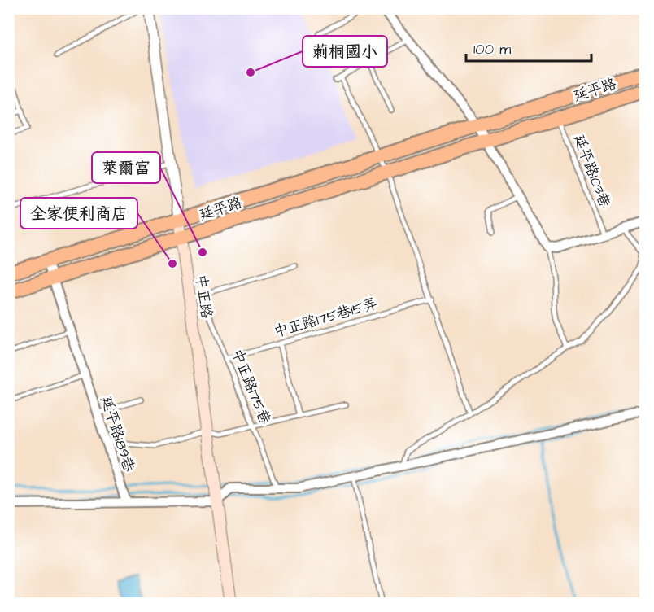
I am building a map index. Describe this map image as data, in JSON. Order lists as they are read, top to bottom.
{
  "streets": {
    "main road": ["延平路", "中正路"],
    "street": ["延平路189巷"],
    "lane": ["延平路103巷", "中正路175巷15弄", "中正路175巷"]
  },
  "crossings": [
    ["延平路", "延平路103巷"],
    ["延平路", "中正路"],
    ["延平路", "延平路189巷"],
    ["中正路175巷15弄", "中正路175巷"]
  ],
  "places": ["莿桐國小", "萊爾富", "全家便利商店"],
  "scale_bar": "100 m"
}
